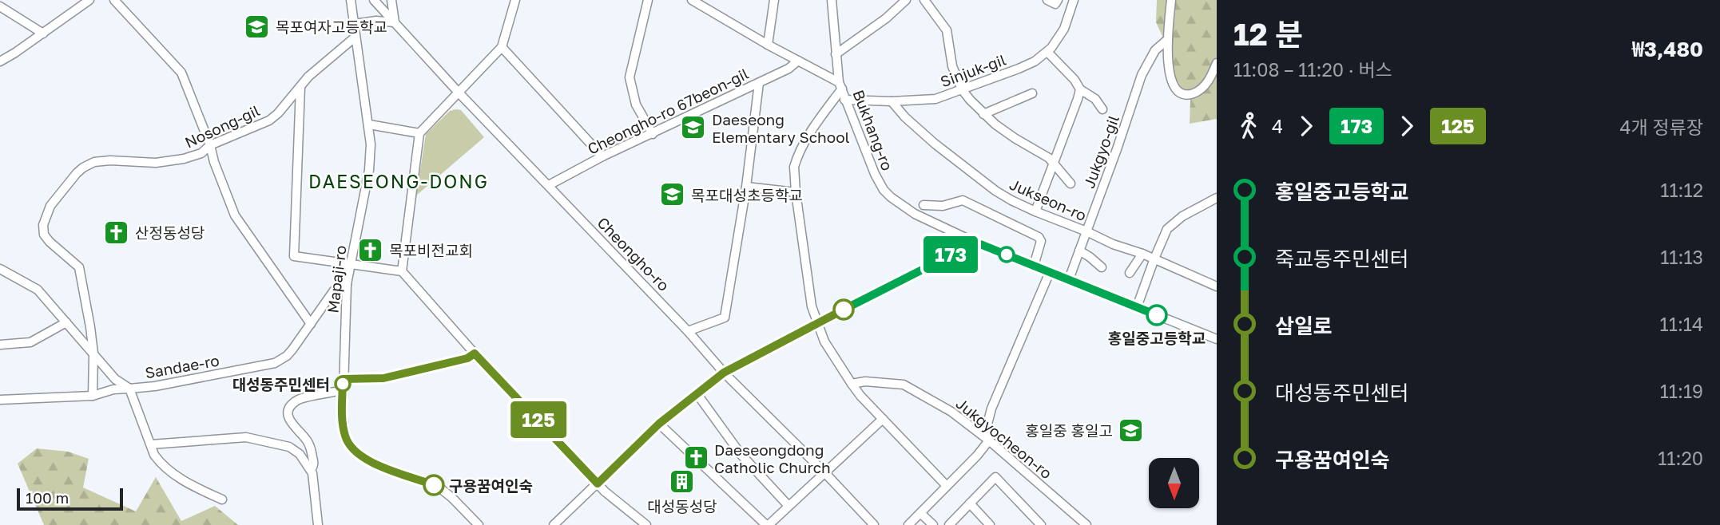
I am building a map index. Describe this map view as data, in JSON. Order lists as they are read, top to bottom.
{
  "streets": {
    "street": [
      "Sinjuk-gil",
      "Cheongho-ro 67beon-gil",
      "Nosong-gil",
      "Bukhang-ro",
      "Jukgyo-gil",
      "Jukseon-ro",
      "Cheongho-ro",
      "Mapaji-ro",
      "Sandae-ro",
      "Jukgyocheon-ro"
    ]
  },
  "crossings": [
    ["Sinjuk-gil", "Bukhang-ro"],
    ["Sinjuk-gil", "Jukseon-ro"],
    ["Cheongho-ro 67beon-gil", "Bukhang-ro"],
    ["Cheongho-ro 67beon-gil", "Cheongho-ro"],
    ["Nosong-gil", "Mapaji-ro"],
    ["Nosong-gil", "Sandae-ro"],
    ["Bukhang-ro", "Jukgyo-gil"],
    ["Jukgyo-gil", "Jukseon-ro"],
    ["Mapaji-ro", "Sandae-ro"]
  ],
  "districts": ["DAESEONG-DONG"],
  "places": {
    "school or university": [
      "목포여자고등학교",
      "Daeseong Elementary School",
      "목포대성초등학교",
      "홍일중 홍일고"
    ],
    "church": ["산정동성당", "목포비전교회", "Daeseongdong Catholic Church"],
    "other": ["홍일중고등학교", "대성동주민센터", "구용꿈여인숙"],
    "building": ["대성동성당"]
  },
  "lines": ["bus line 173", "bus line 125"],
  "scale_bar": "100 m",
  "north": "bottom",
  "page": {
    "on_map": ["173", "125"],
    "heading": ["12 분", "11:08 – 11:20 · 버스", "₩3,480"],
    "legs": [
      "4",
      "173",
      "125",
      "4개 정류장"
    ],
    "list": [
      {
        "name": "홍일중고등학교",
        "value": "11:12"
      },
      {
        "name": "죽교동주민센터",
        "value": "11:13"
      },
      {
        "name": "삼일로",
        "value": "11:14"
      },
      {
        "name": "대성동주민센터",
        "value": "11:19"
      },
      {
        "name": "구용꿈여인숙",
        "value": "11:20"
      }
    ],
    "scale": "100 m"
  }
}
